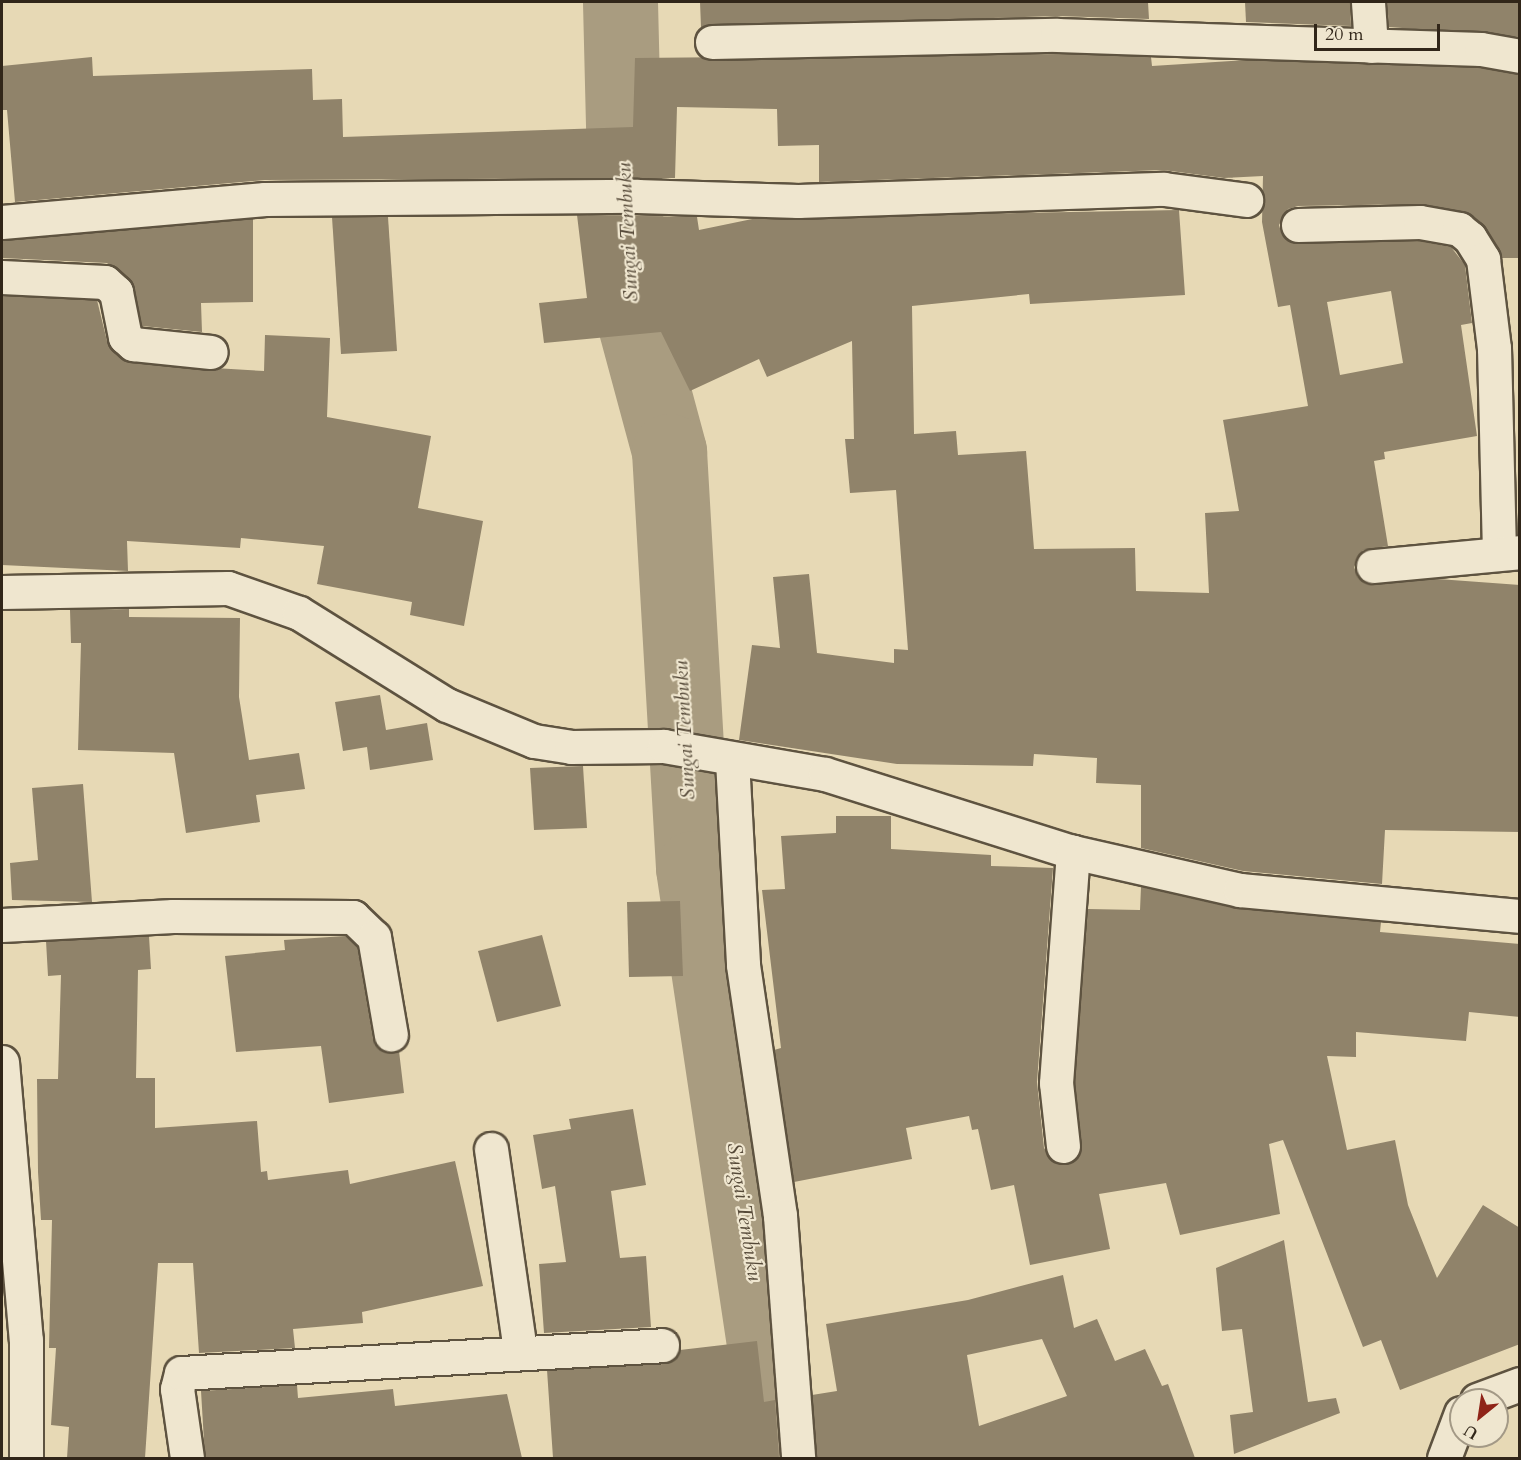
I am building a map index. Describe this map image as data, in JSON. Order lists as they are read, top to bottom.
{
  "water": ["Sungai Tembuku"],
  "scale_bar": "20 m",
  "north": "bottom left"
}
